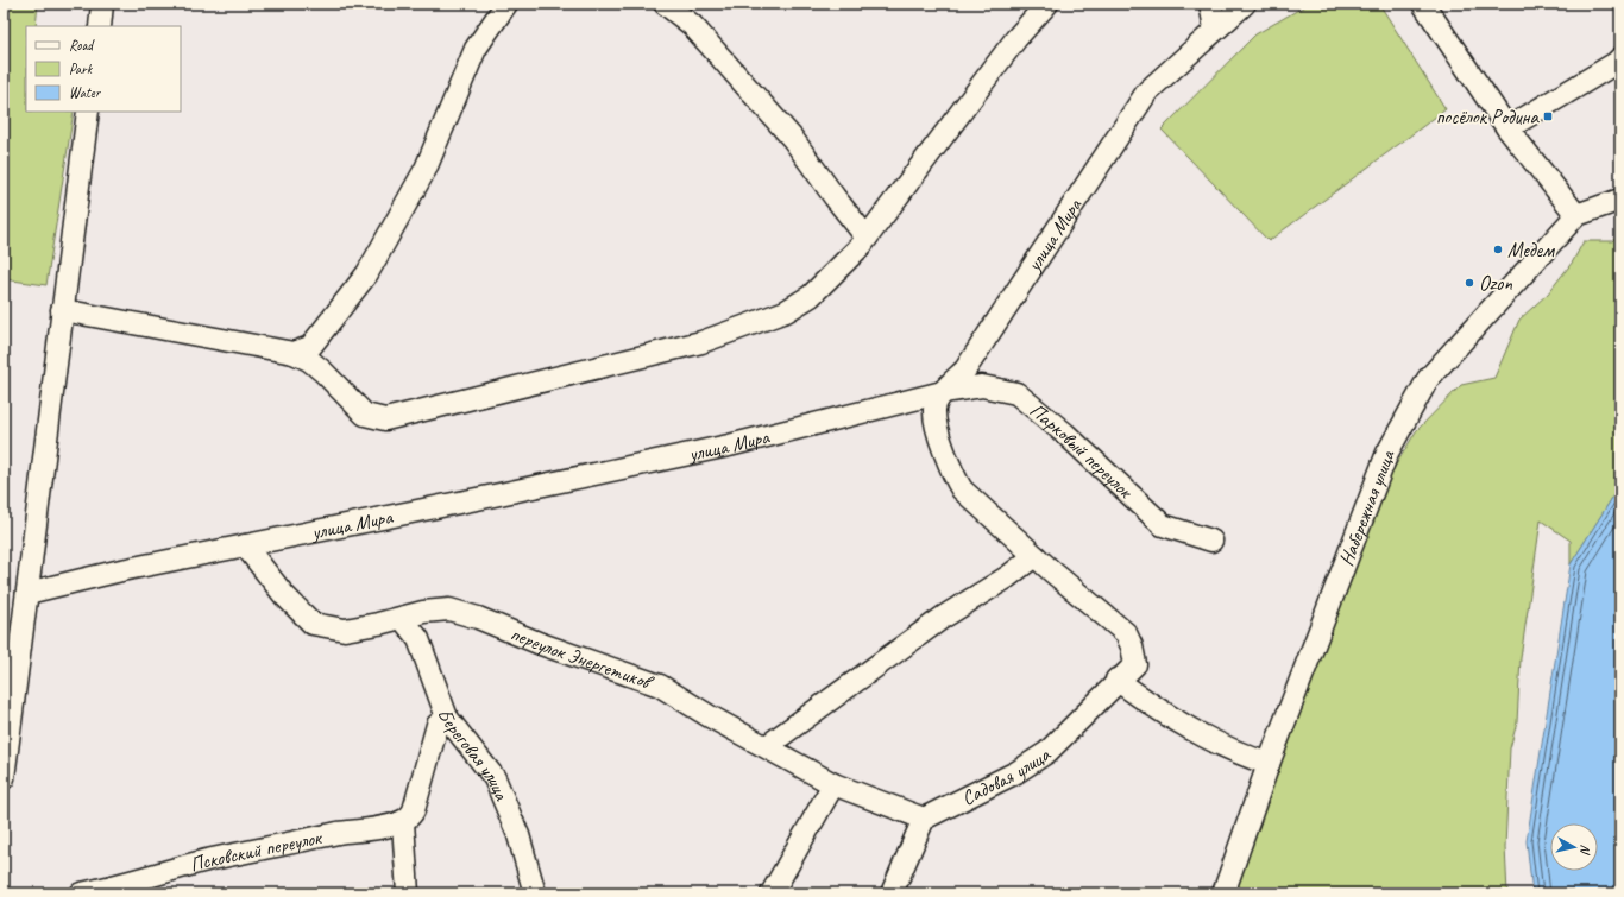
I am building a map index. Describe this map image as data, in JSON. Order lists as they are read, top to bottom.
{
  "streets": {
    "street": [
      "улица Мира",
      "Парковый переулок",
      "Набережная улица",
      "переулок Энергетиков",
      "Береговая улица",
      "Садовая улица",
      "Псковский переулок"
    ]
  },
  "crossings": [
    ["улица Мира", "Парковый переулок"],
    ["улица Мира", "переулок Энергетиков"],
    ["переулок Энергетиков", "Береговая улица"],
    ["переулок Энергетиков", "Садовая улица"]
  ],
  "places": {
    "transit": ["посёлок Родина"],
    "other": ["Медем", "Ozon"]
  },
  "legend": ["Road", "Park", "Water"],
  "north": "right"
}
